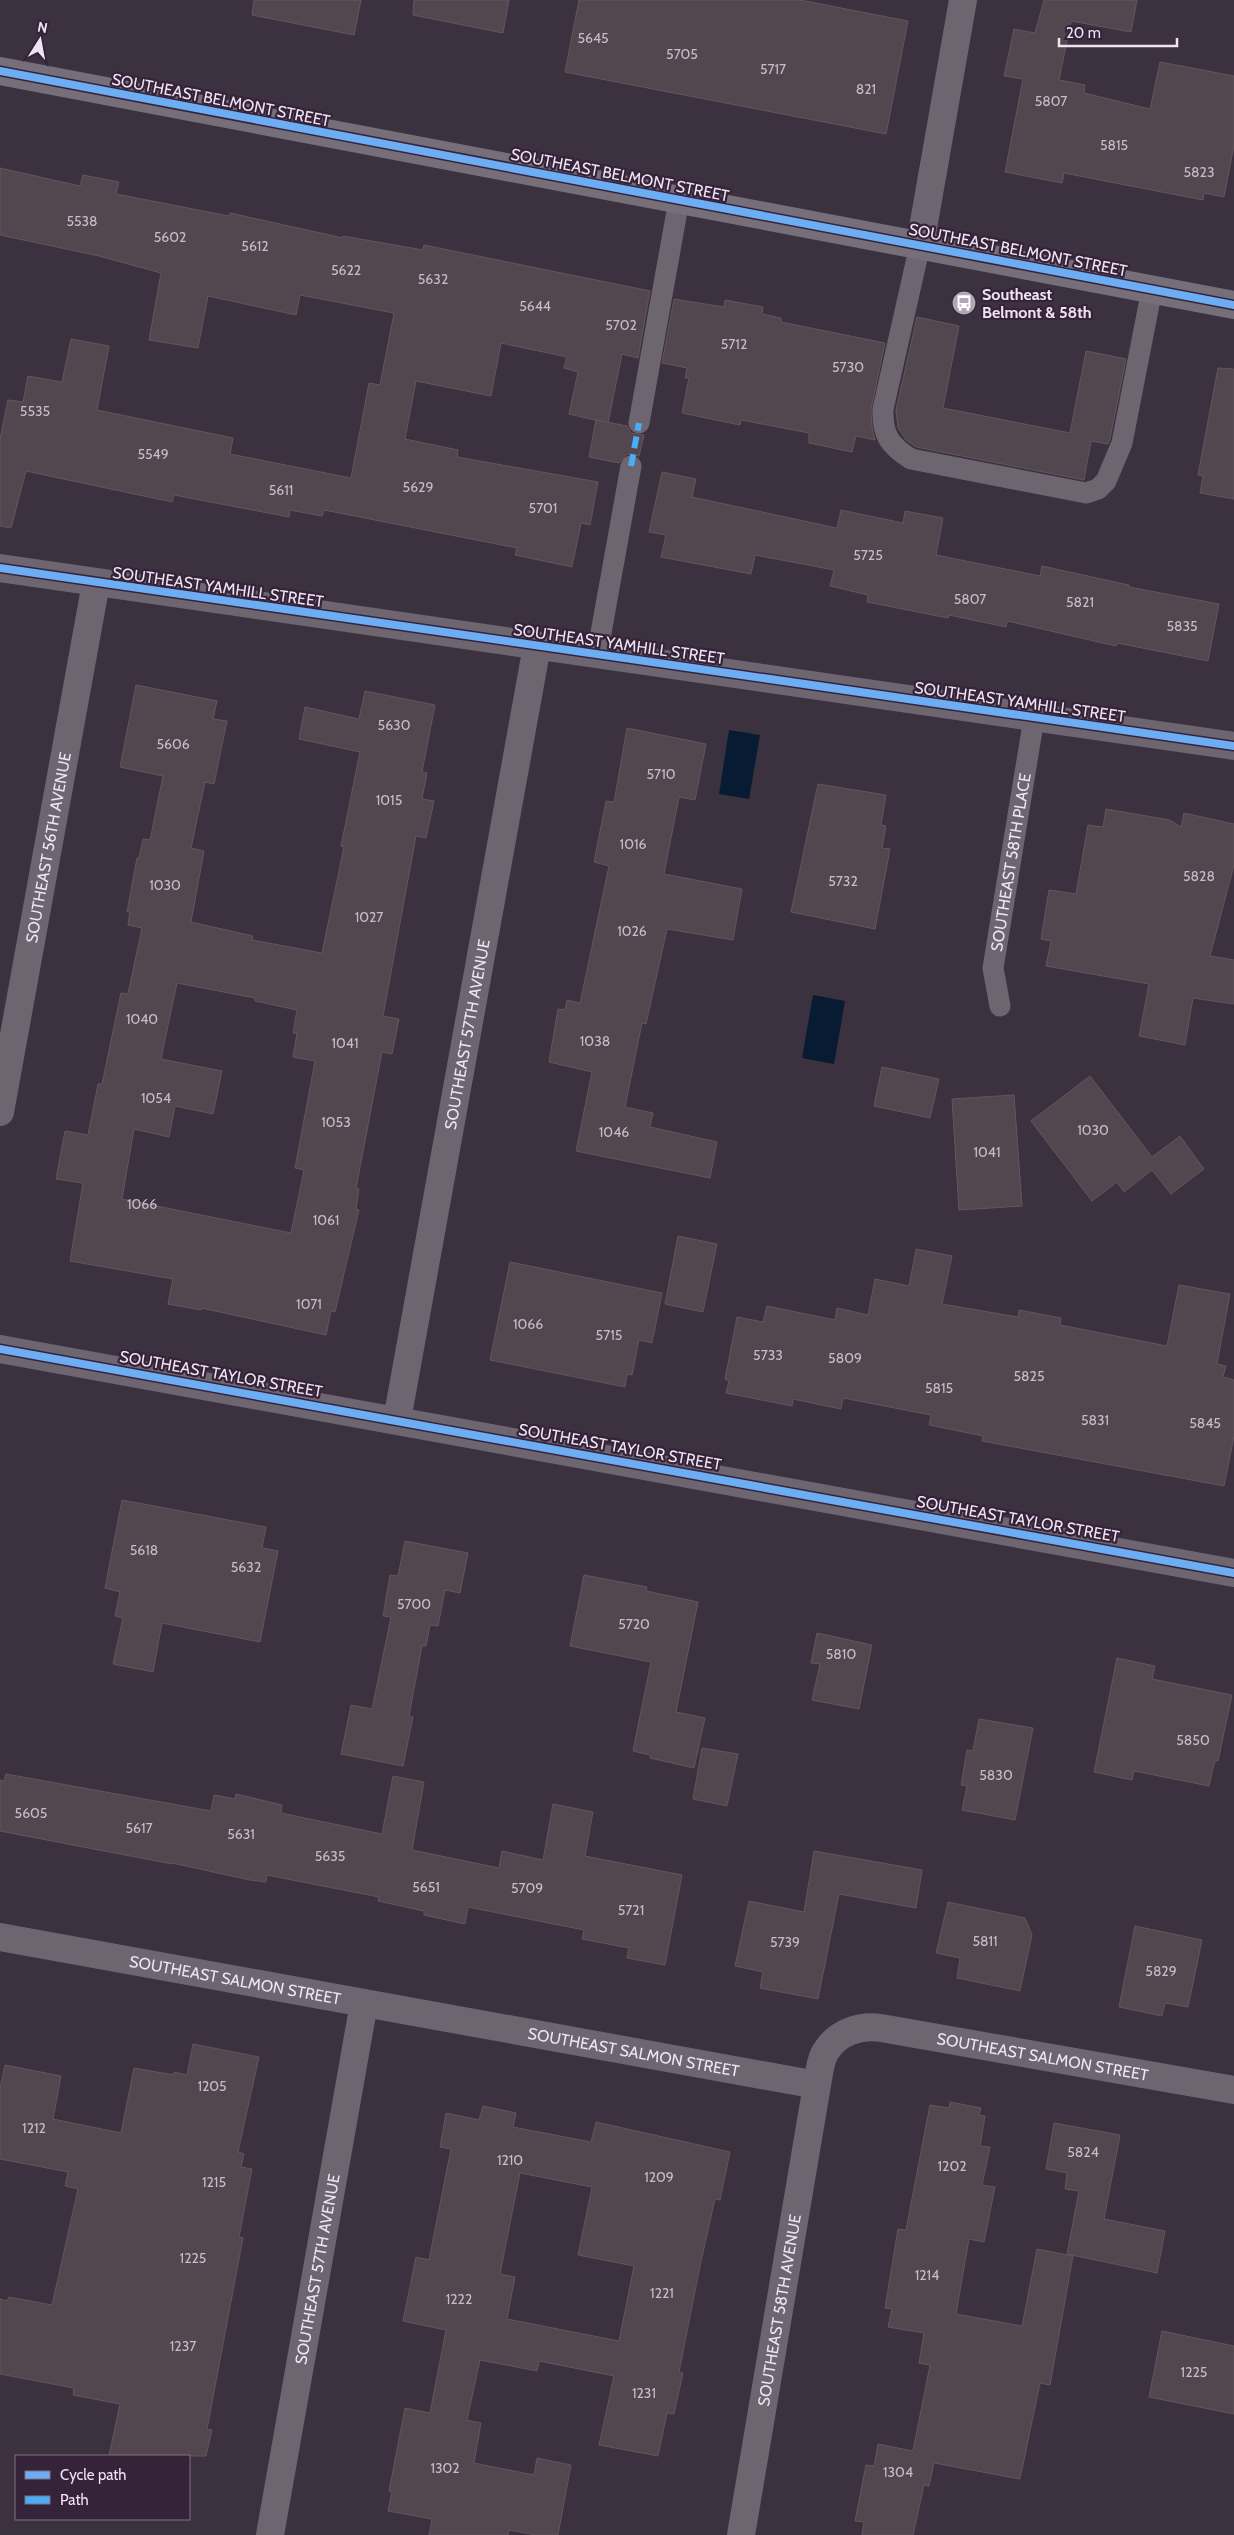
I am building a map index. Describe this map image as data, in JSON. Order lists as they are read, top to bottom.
{
  "streets": {
    "street": [
      "SOUTHEAST BELMONT STREET",
      "SOUTHEAST YAMHILL STREET",
      "SOUTHEAST 56TH AVENUE",
      "SOUTHEAST 57TH AVENUE",
      "SOUTHEAST TAYLOR STREET",
      "SOUTHEAST SALMON STREET",
      "SOUTHEAST 58TH AVENUE"
    ],
    "lane": ["SOUTHEAST 58TH PLACE"]
  },
  "crossings": [
    ["SOUTHEAST YAMHILL STREET", "SOUTHEAST 56TH AVENUE"],
    ["SOUTHEAST YAMHILL STREET", "SOUTHEAST 58TH PLACE"],
    ["SOUTHEAST YAMHILL STREET", "SOUTHEAST 57TH AVENUE"],
    ["SOUTHEAST 57TH AVENUE", "SOUTHEAST TAYLOR STREET"],
    ["SOUTHEAST 57TH AVENUE", "SOUTHEAST SALMON STREET"],
    ["SOUTHEAST SALMON STREET", "SOUTHEAST 58TH AVENUE"]
  ],
  "places": {
    "bus stop": ["Southeast Belmont & 58th"]
  },
  "house_numbers": [
    "5645",
    "5705",
    "5717",
    "821",
    "5807",
    "5815",
    "5823",
    "5538",
    "5602",
    "5612",
    "5622",
    "5632",
    "5644",
    "5702",
    "5712",
    "5730",
    "5535",
    "5549",
    "5629",
    "5611",
    "5701",
    "5725",
    "5807",
    "5821",
    "5835",
    "5630",
    "5606",
    "5710",
    "1015",
    "1016",
    "5828",
    "5732",
    "1030",
    "1027",
    "1026",
    "1040",
    "1038",
    "1041",
    "1054",
    "1053",
    "1030",
    "1046",
    "1041",
    "1066",
    "1061",
    "1071",
    "1066",
    "5715",
    "5733",
    "5809",
    "5825",
    "5815",
    "5831",
    "5845",
    "5618",
    "5632",
    "5700",
    "5720",
    "5810",
    "5850",
    "5830",
    "5605",
    "5617",
    "5631",
    "5635",
    "5651",
    "5709",
    "5721",
    "5811",
    "5739",
    "5829",
    "1205",
    "1212",
    "5824",
    "1210",
    "1202",
    "1209",
    "1215",
    "1225",
    "1214",
    "1221",
    "1222",
    "1237",
    "1225",
    "1231",
    "1302",
    "1304"
  ],
  "legend": ["Cycle path", "Path"],
  "scale_bar": "20 m",
  "north": "top"
}
